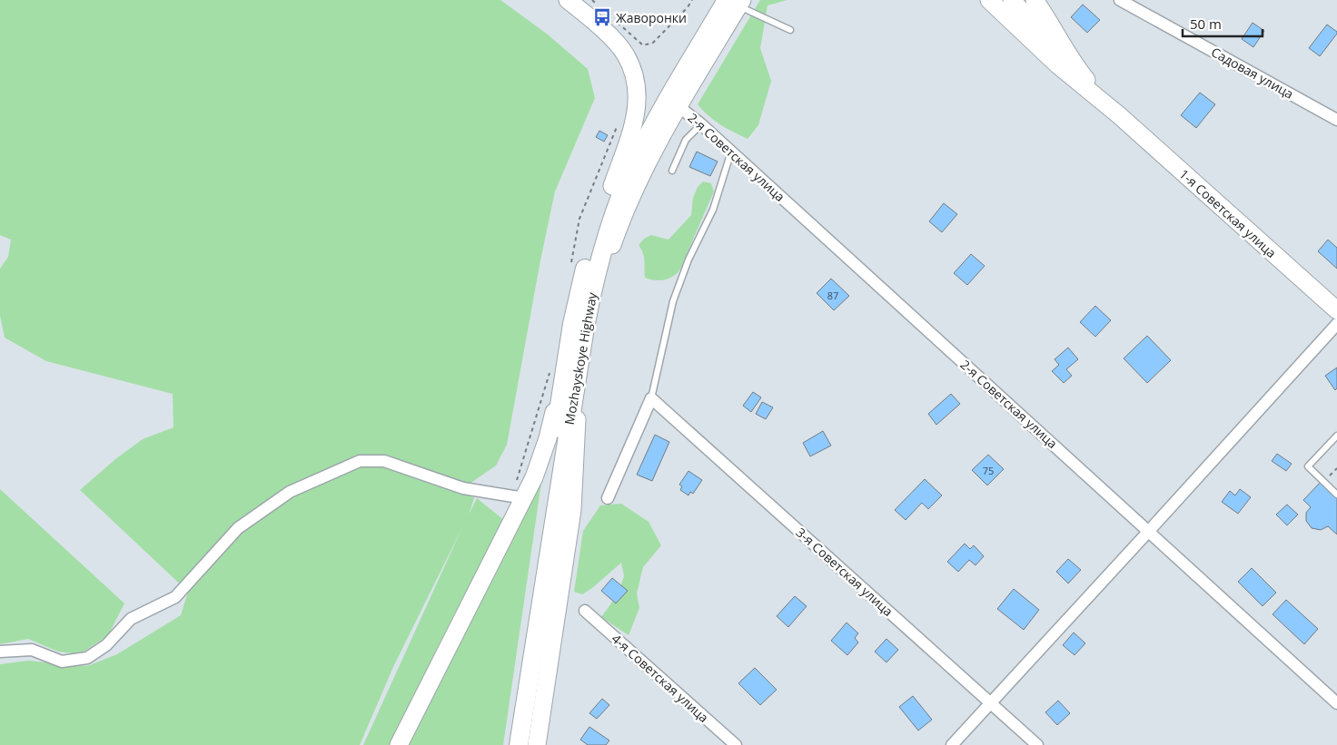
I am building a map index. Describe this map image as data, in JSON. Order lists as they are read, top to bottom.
{
  "streets": {
    "main road": ["1-я Советская улица", "Mozhayskoye Highway"],
    "street": [
      "Садовая улица",
      "2-я Советская улица",
      "3-я Советская улица",
      "4-я Советская улица"
    ]
  },
  "places": {
    "bus stop": ["Жаворонки"]
  },
  "house_numbers": ["87", "75"],
  "scale_bar": "50 m"
}
